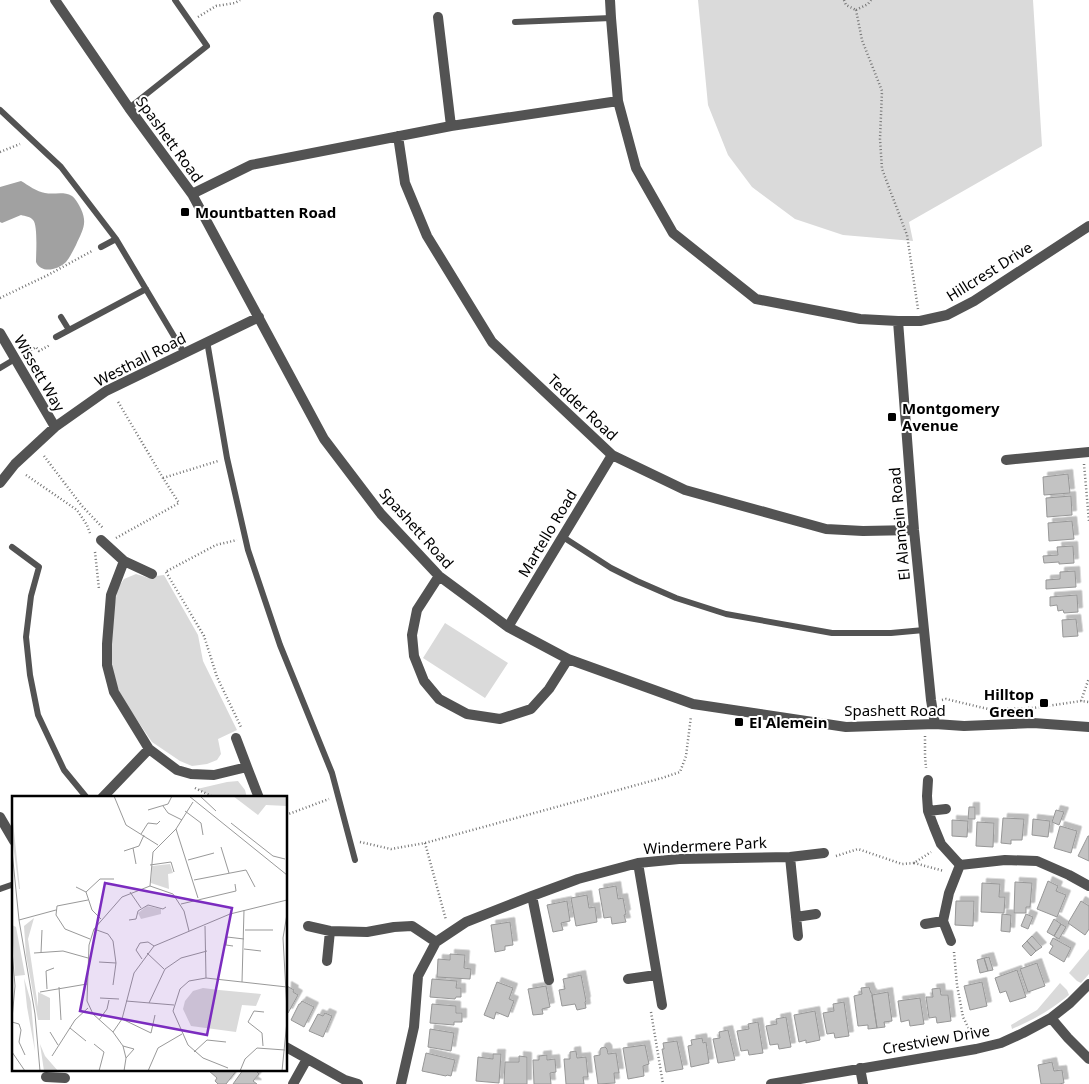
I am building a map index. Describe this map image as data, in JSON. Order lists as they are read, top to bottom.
{
  "streets": {
    "street": [
      "Spashett Road",
      "Hillcrest Drive",
      "Westhall Road",
      "Wissett Way",
      "Tedder Road",
      "El Alamein Road",
      "Martello Road",
      "Windermere Park",
      "Crestview Drive"
    ]
  },
  "crossings": [
    ["Spashett Road", "Westhall Road"],
    ["Spashett Road", "El Alamein Road"],
    ["Spashett Road", "Martello Road"],
    ["Hillcrest Drive", "El Alamein Road"],
    ["Westhall Road", "Wissett Way"],
    ["Tedder Road", "El Alamein Road"],
    ["Tedder Road", "Martello Road"]
  ],
  "places": {
    "transit": [
      "Mountbatten Road",
      "Montgomery Avenue",
      "Hilltop Green",
      "El Alemein"
    ]
  }
}
